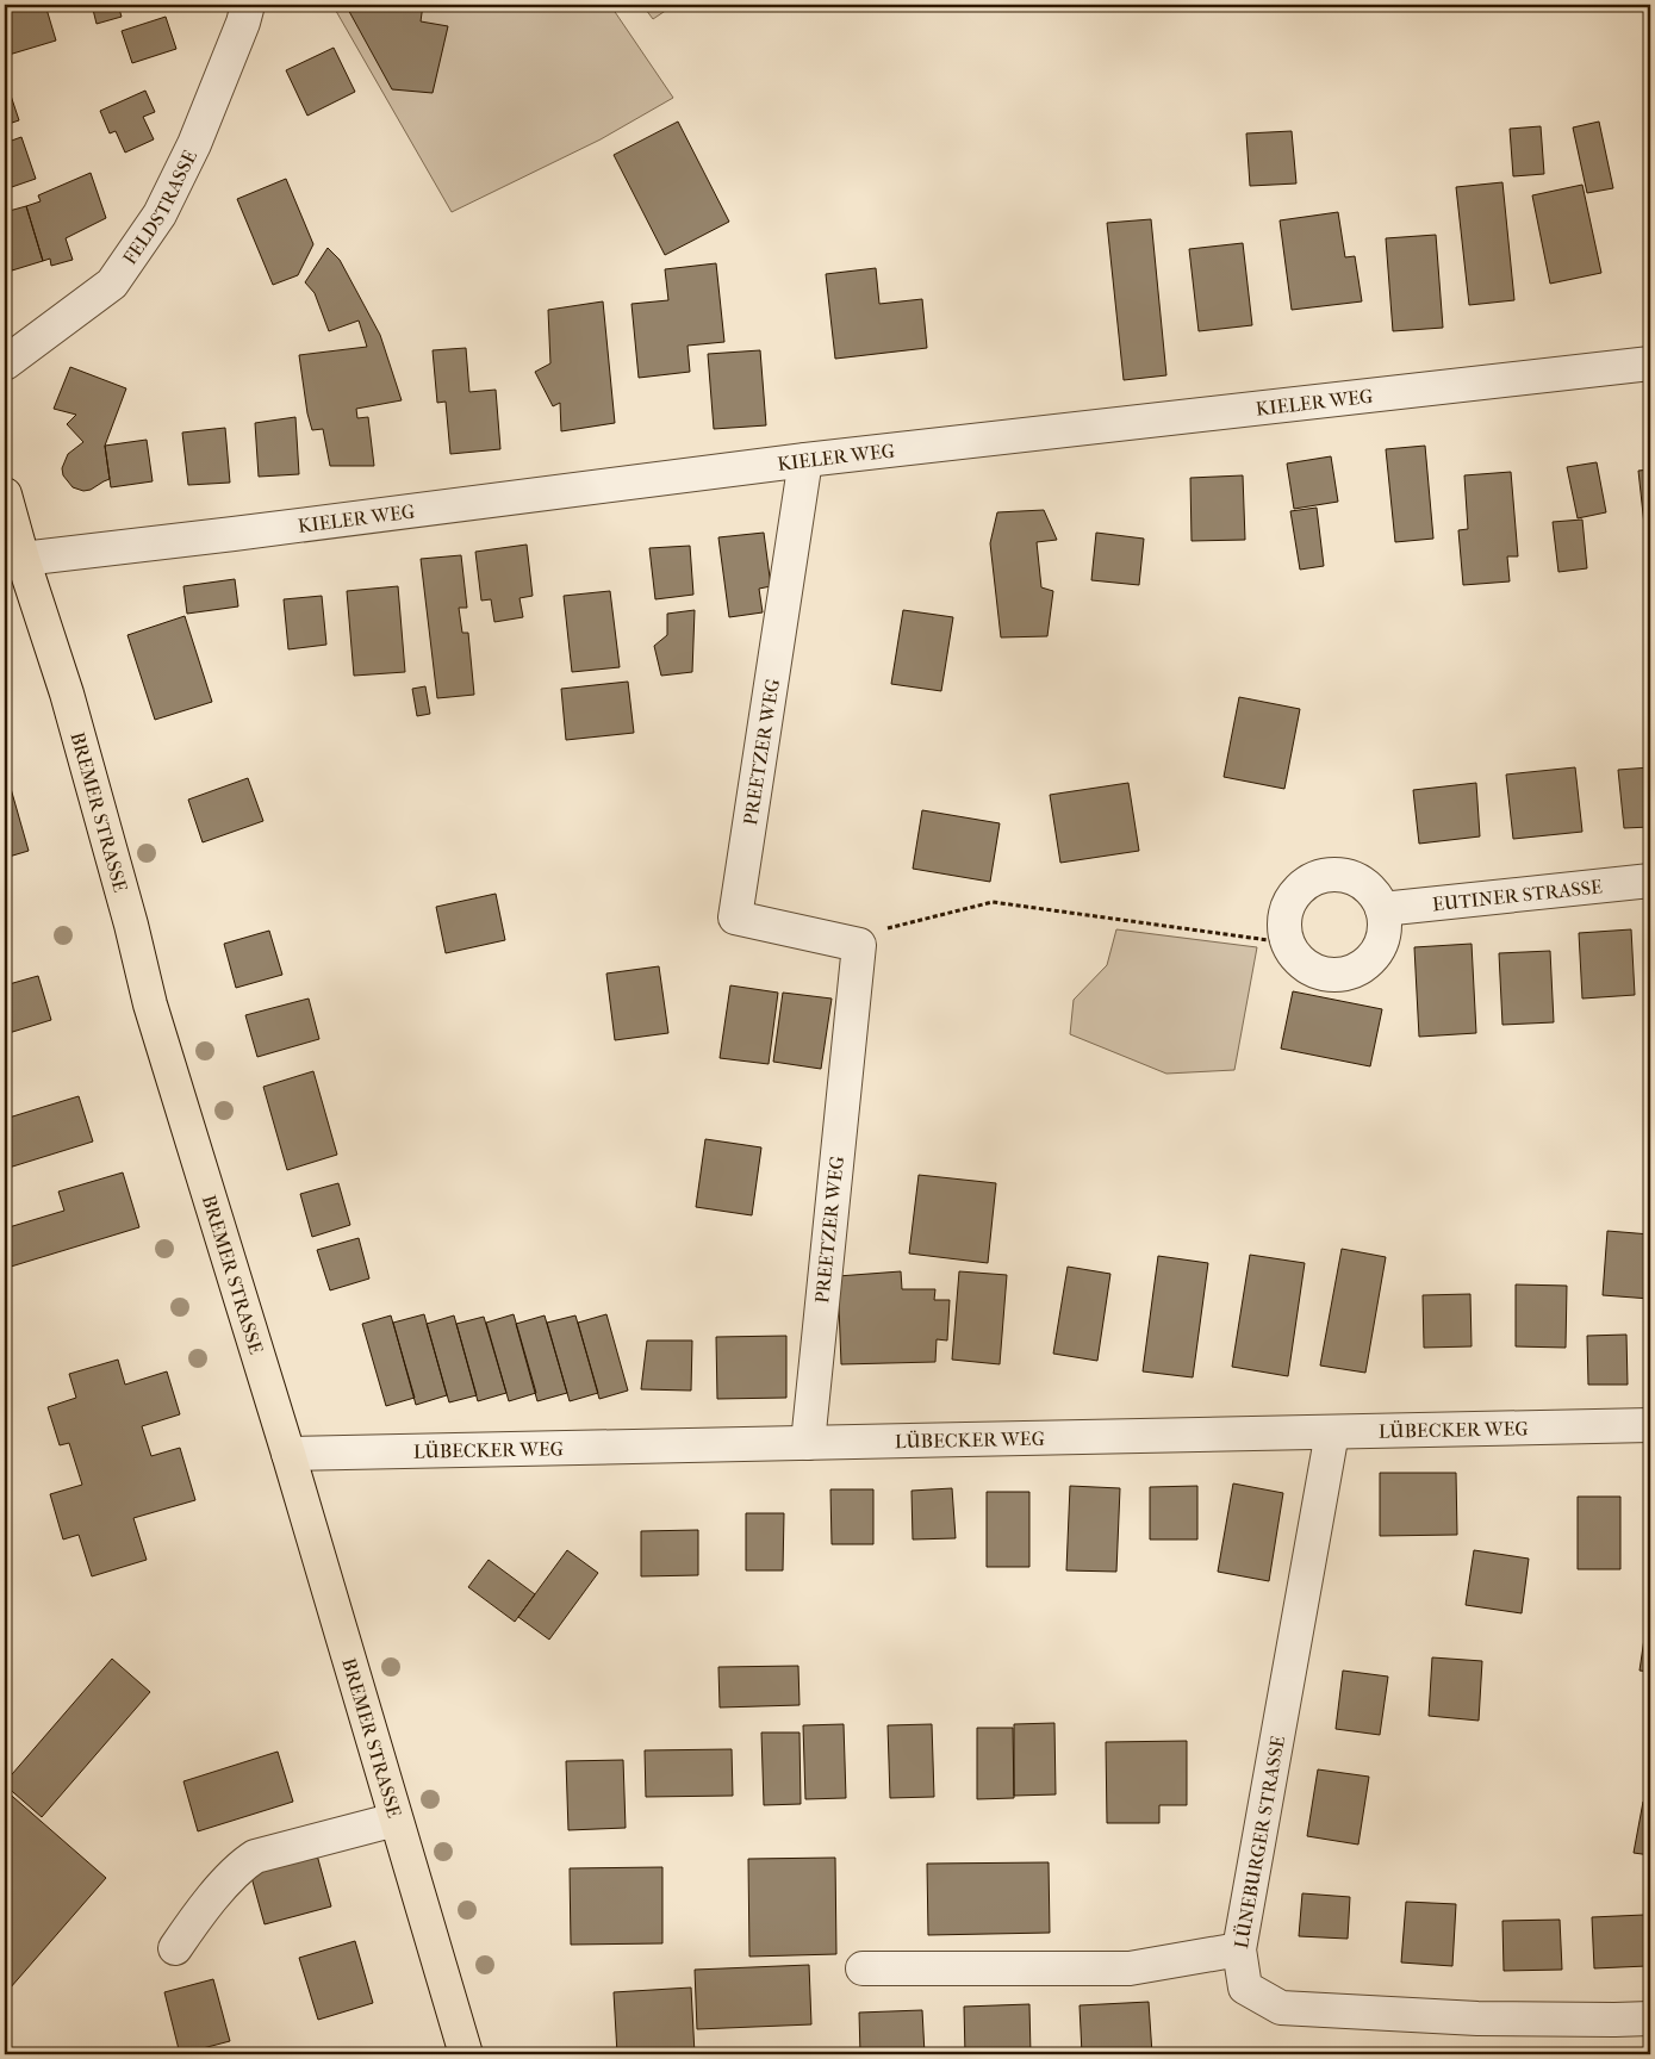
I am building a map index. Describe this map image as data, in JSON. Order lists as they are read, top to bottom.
{
  "streets": {
    "main road": ["BREMER STRASSE"],
    "street": [
      "FELDSTRASSE",
      "KIELER WEG",
      "PREETZER WEG",
      "EUTINER STRASSE",
      "LÜBECKER WEG",
      "LÜNEBURGER STRASSE"
    ]
  },
  "crossings": [
    ["KIELER WEG", "PREETZER WEG"],
    ["KIELER WEG", "BREMER STRASSE"],
    ["PREETZER WEG", "LÜBECKER WEG"],
    ["BREMER STRASSE", "LÜBECKER WEG"],
    ["LÜBECKER WEG", "LÜNEBURGER STRASSE"]
  ]
}
